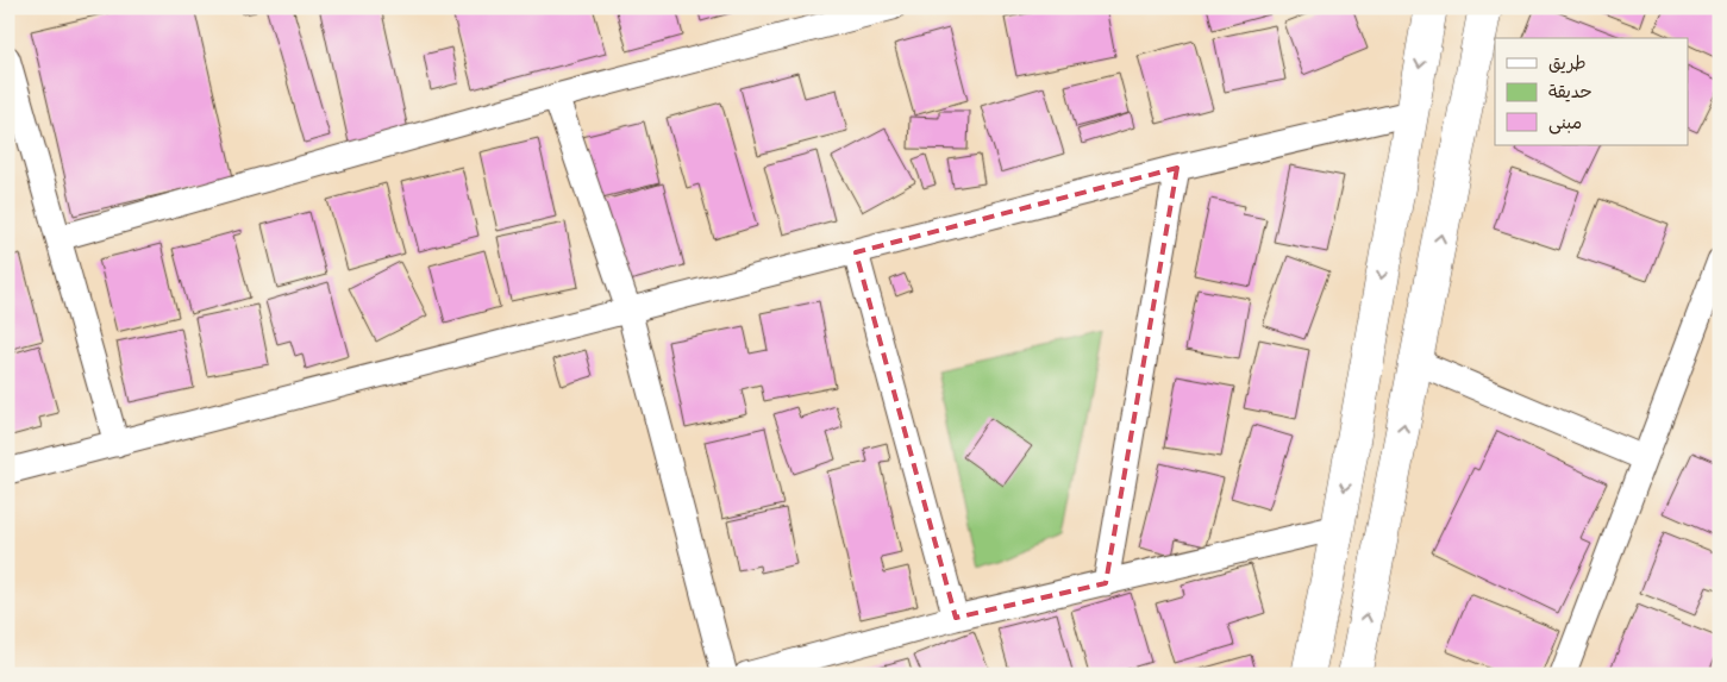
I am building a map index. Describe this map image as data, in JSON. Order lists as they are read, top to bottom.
{
  "legend": ["طريق", "حديقة", "مبنى"]
}
